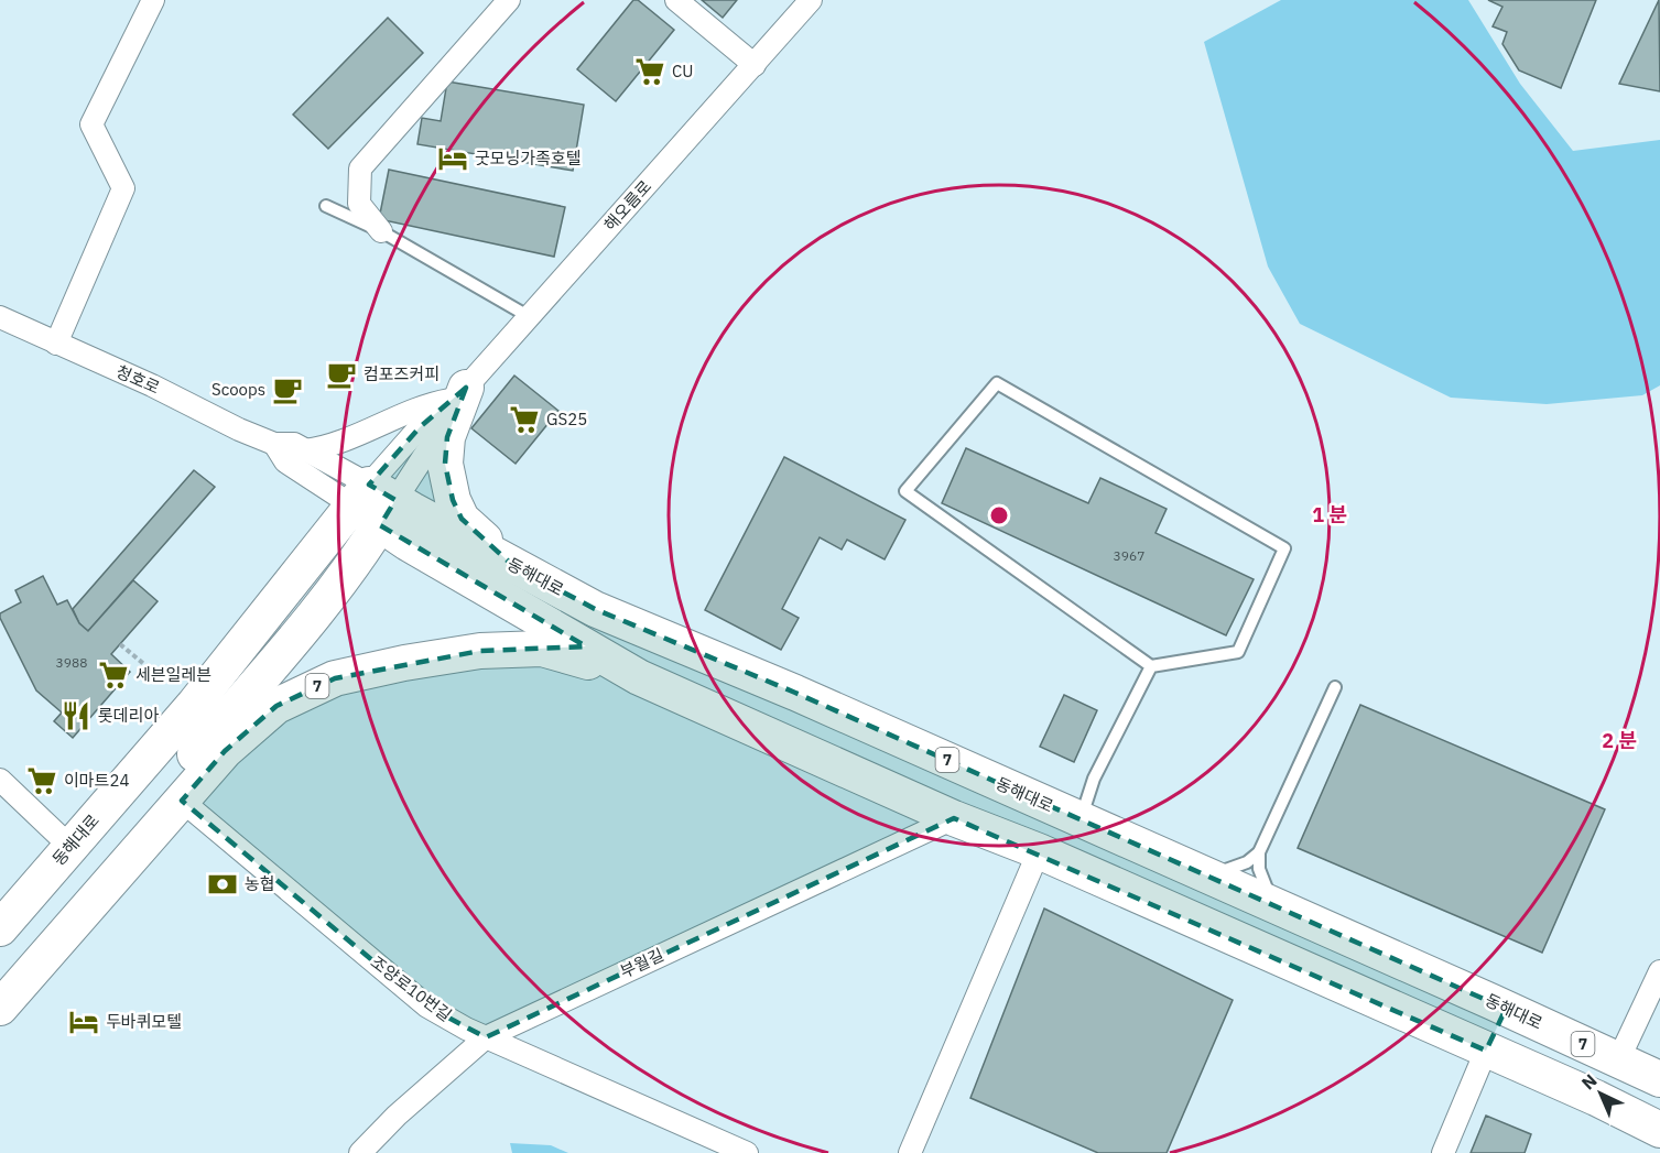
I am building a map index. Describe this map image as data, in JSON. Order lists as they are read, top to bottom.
{
  "streets": {
    "main road": ["동해대로", "7"],
    "street": [
      "해오름로",
      "청호로",
      "부월길",
      "조양로10번길"
    ]
  },
  "crossings": [
    ["해오름로", "청호로"],
    ["해오름로", "동해대로"],
    ["청호로", "동해대로"],
    ["동해대로", "부월길"],
    ["동해대로", "조양로10번길"],
    ["부월길", "조양로10번길"]
  ],
  "places": {
    "supermarket": [
      "CU",
      "GS25",
      "세븐일레븐",
      "이마트24"
    ],
    "hotel": ["굿모닝가족호텔", "두바퀴모텔"],
    "cafe": ["컴포즈커피", "Scoops"],
    "restaurant": ["롯데리아"],
    "bank": ["농협"]
  },
  "house_numbers": ["3967", "3988"],
  "north": "top left",
  "rings": ["1 분", "2 분"]
}
